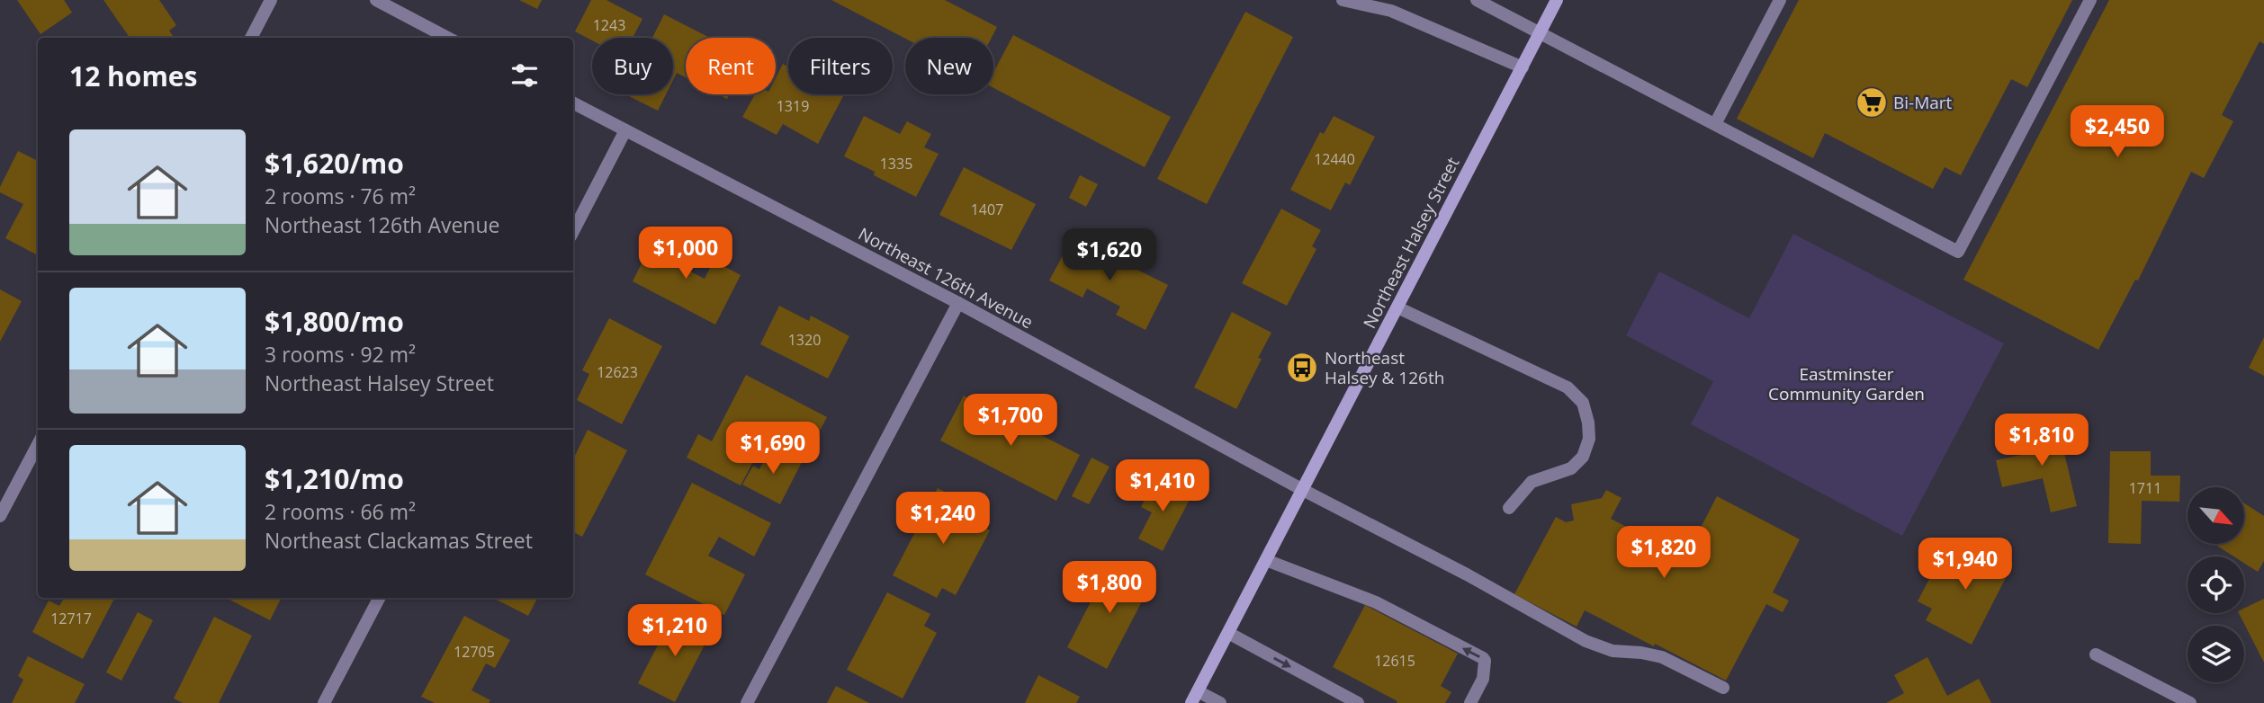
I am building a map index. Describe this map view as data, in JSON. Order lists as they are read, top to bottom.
{
  "streets": {
    "main road": ["Northeast Halsey Street"],
    "street": ["Northeast 126th Avenue"]
  },
  "crossings": [
    ["Northeast Halsey Street", "Northeast 126th Avenue"]
  ],
  "parks": ["Eastminster Community Garden"],
  "places": {
    "supermarket": ["Bi-Mart"],
    "bus stop": ["Northeast Halsey & 126th"]
  },
  "house_numbers": [
    "1243",
    "1319",
    "12440",
    "1335",
    "1407",
    "1320",
    "12623",
    "1711",
    "12717",
    "12705",
    "12615"
  ],
  "north": "bottom right",
  "page": {
    "chip": [
      "Buy",
      "Rent",
      "Filters",
      "New"
    ],
    "heading": "12 homes",
    "price": [
      "$2,450",
      "$1,000",
      "$1,620",
      "$1,700",
      "$1,810",
      "$1,690",
      "$1,410",
      "$1,240",
      "$1,820",
      "$1,940",
      "$1,800",
      "$1,210"
    ],
    "list": [
      {
        "name": "$1,620/mo",
        "note": "2 rooms · 76 m² · Northeast 126th Avenue"
      },
      {
        "name": "$1,800/mo",
        "note": "3 rooms · 92 m² · Northeast Halsey Street"
      },
      {
        "name": "$1,210/mo",
        "note": "2 rooms · 66 m² · Northeast Clackamas Street"
      }
    ]
  }
}
